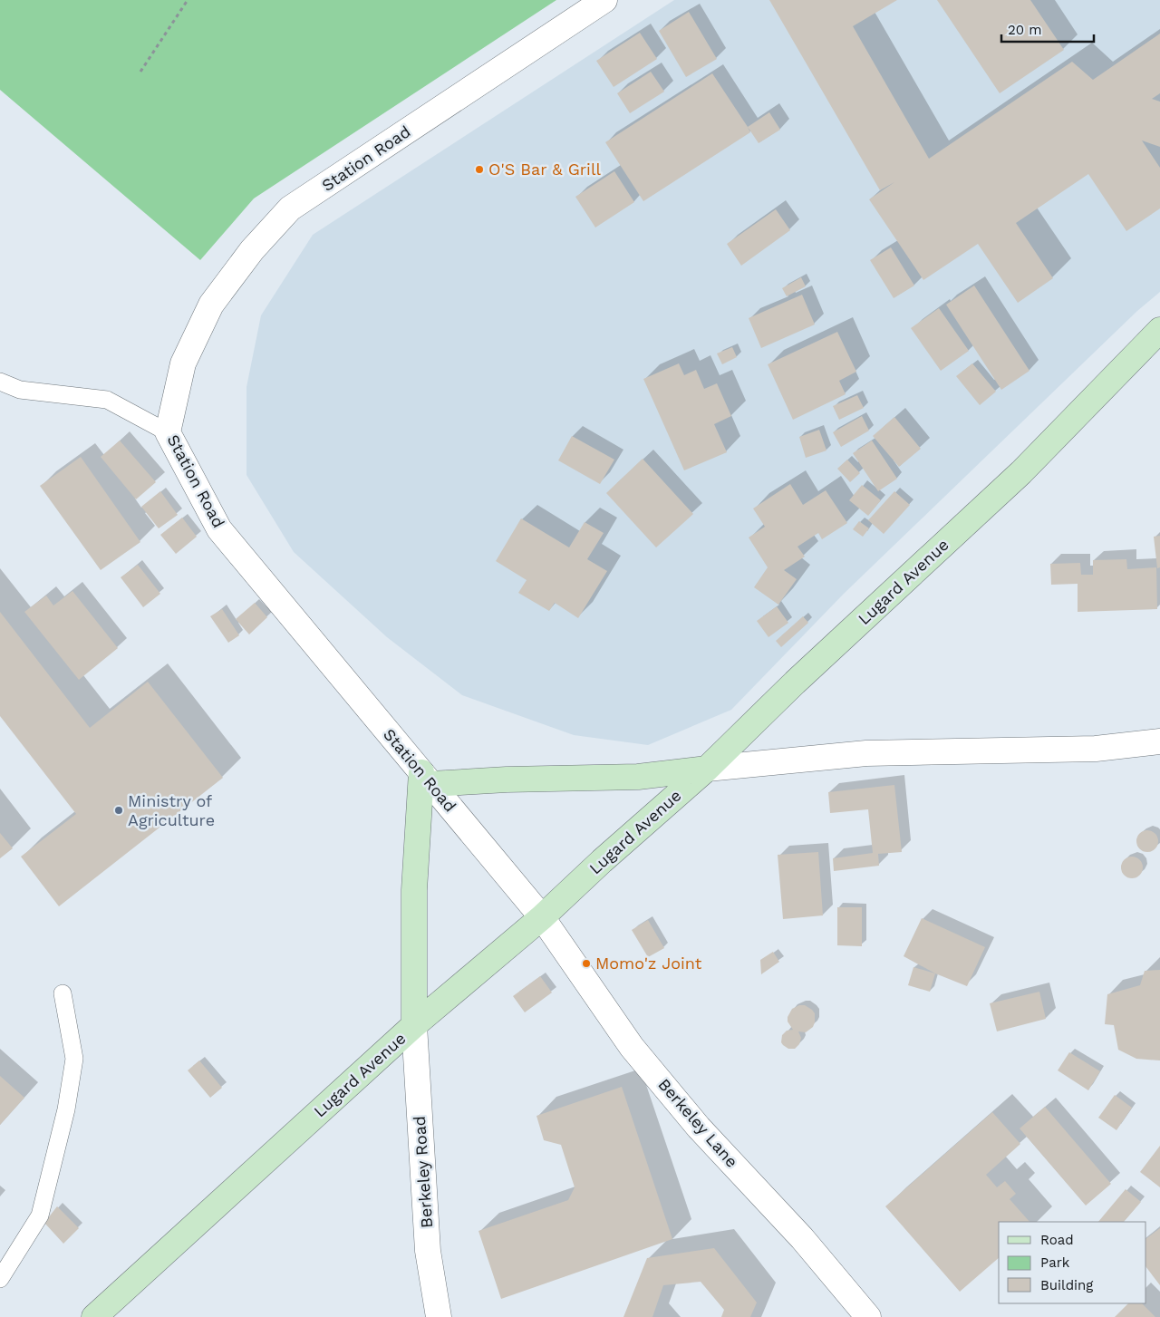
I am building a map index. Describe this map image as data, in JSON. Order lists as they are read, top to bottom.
{
  "streets": {
    "street": [
      "Station Road",
      "Lugard Avenue",
      "Berkeley Lane",
      "Berkeley Road"
    ]
  },
  "crossings": [
    ["Station Road", "Lugard Avenue"],
    ["Station Road", "Berkeley Lane"],
    ["Lugard Avenue", "Berkeley Lane"],
    ["Lugard Avenue", "Berkeley Road"]
  ],
  "places": ["O'S Bar & Grill", "Ministry of Agriculture", "Momo'z Joint"],
  "legend": ["Road", "Park", "Building"],
  "scale_bar": "20 m"
}
